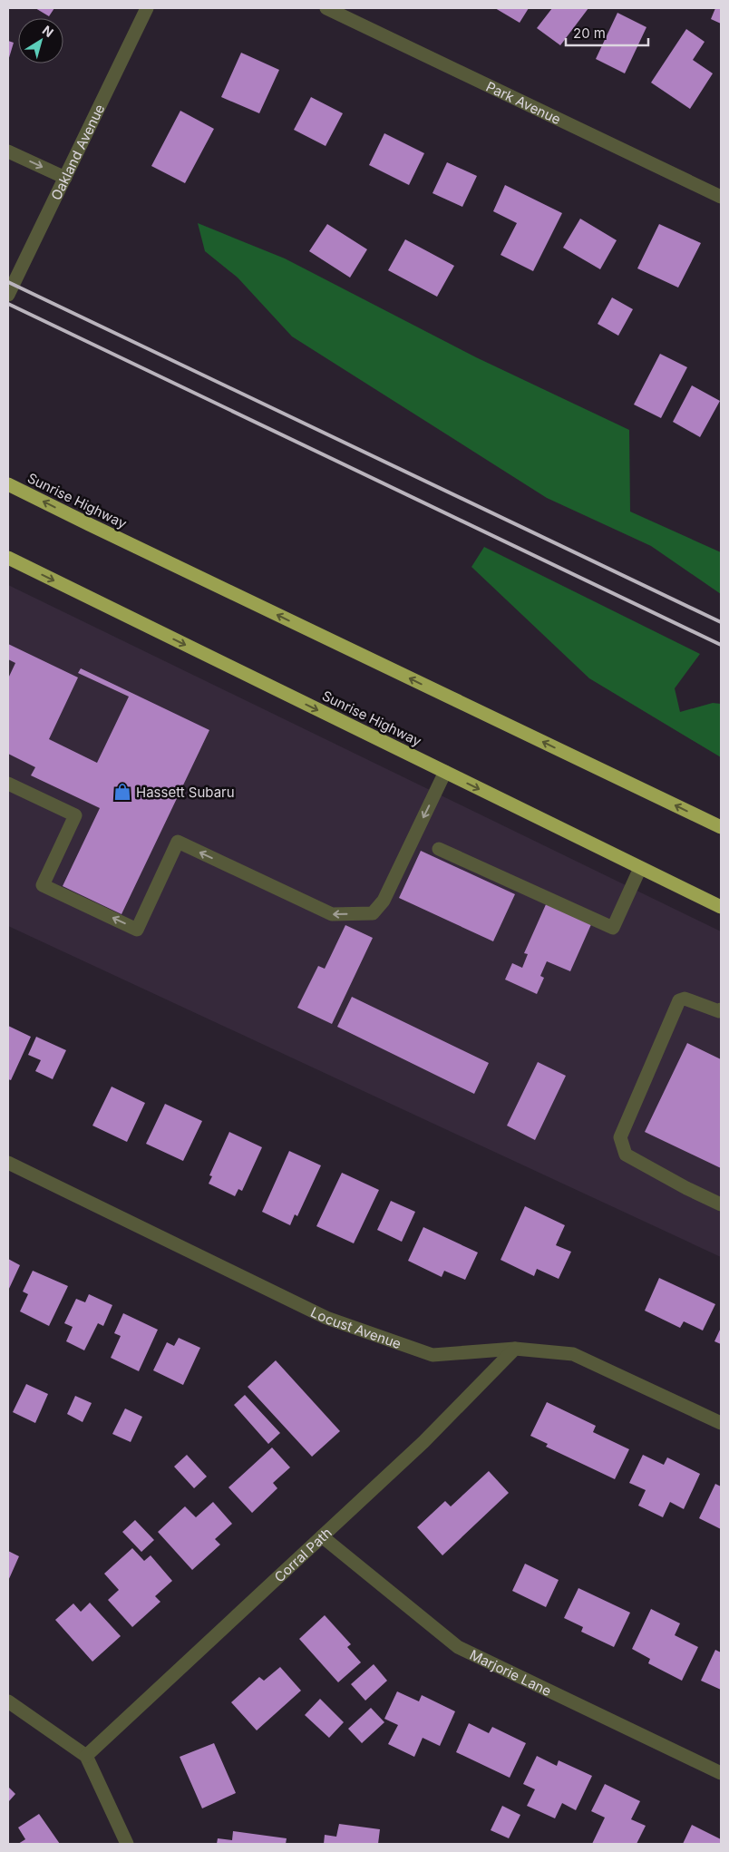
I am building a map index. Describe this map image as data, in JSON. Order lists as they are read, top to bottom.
{
  "streets": {
    "highway": ["Sunrise Highway"],
    "street": [
      "Park Avenue",
      "Oakland Avenue",
      "Locust Avenue",
      "Corral Path",
      "Marjorie Lane"
    ]
  },
  "crossings": [
    ["Locust Avenue", "Corral Path"],
    ["Corral Path", "Marjorie Lane"]
  ],
  "places": {
    "shop": ["Hassett Subaru"]
  },
  "scale_bar": "20 m",
  "north": "top right"
}
